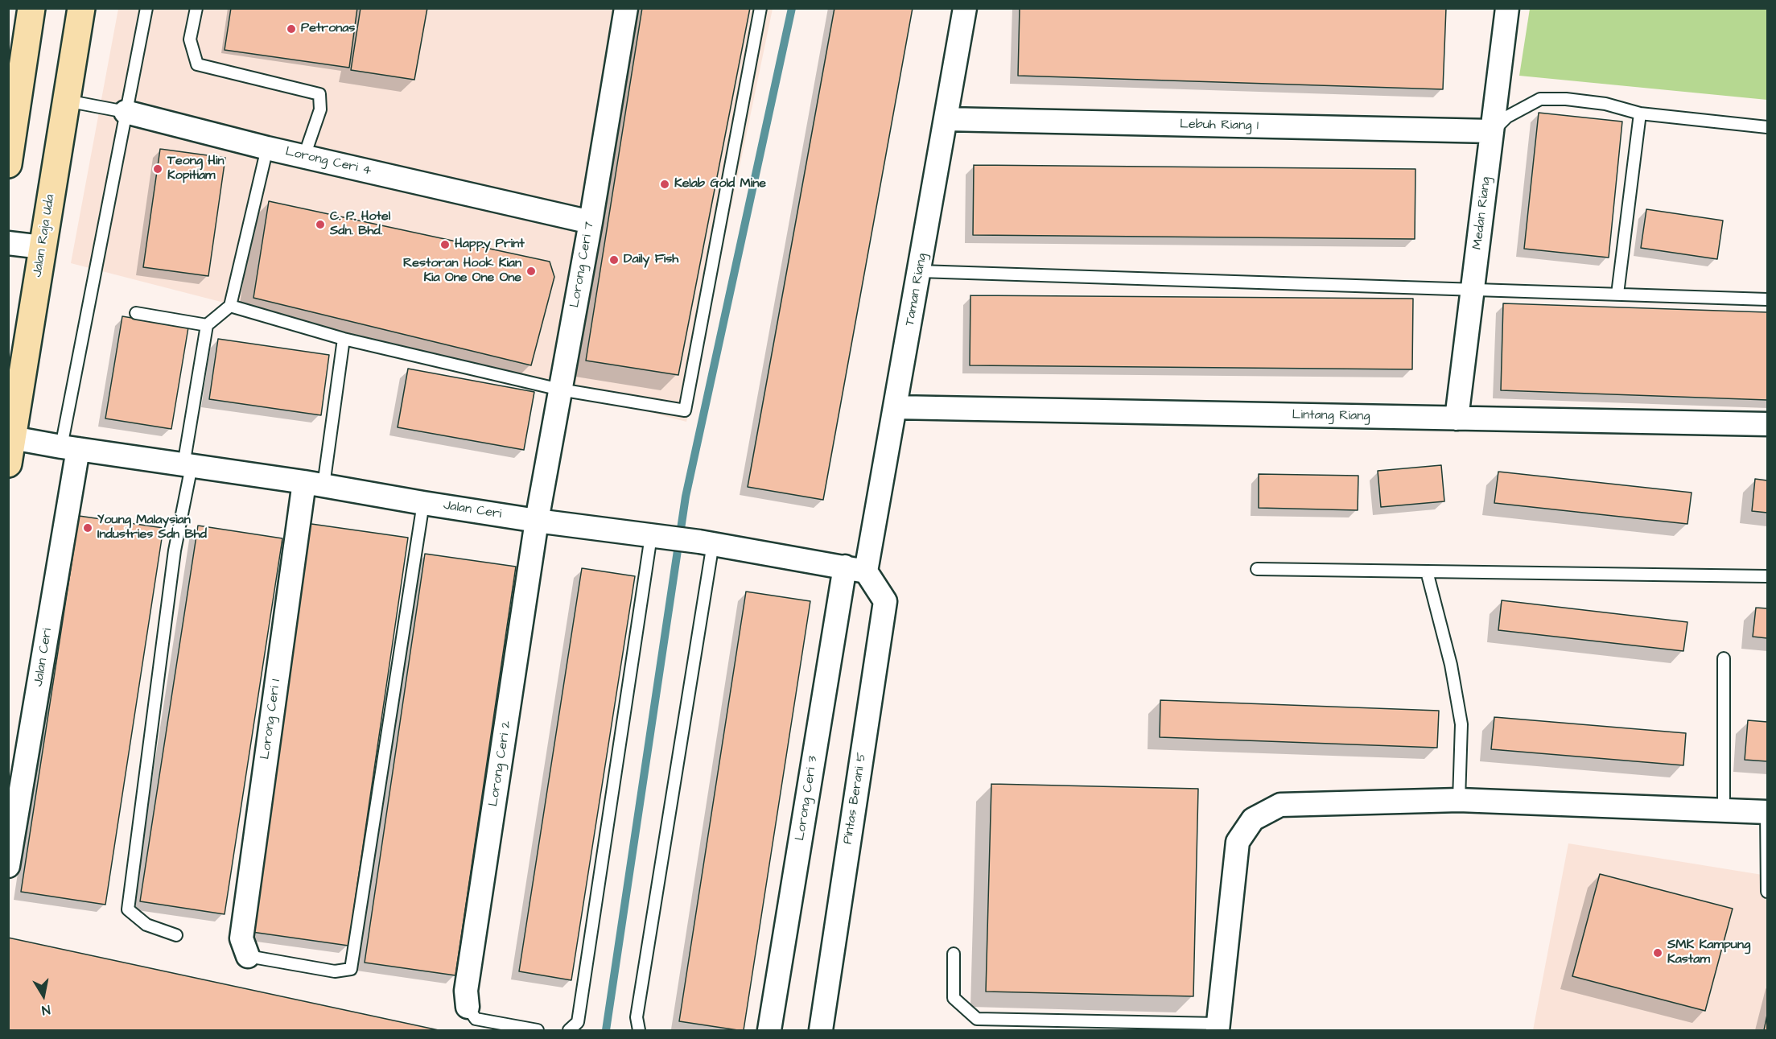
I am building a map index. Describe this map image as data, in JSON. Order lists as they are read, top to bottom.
{
  "streets": {
    "main road": ["Jalan Raja Uda"],
    "street": [
      "Lebuh Riang 1",
      "Lorong Ceri 4",
      "Medan Riang",
      "Lorong Ceri 7",
      "Taman Riang",
      "Lintang Riang",
      "Jalan Ceri",
      "Lorong Ceri 1",
      "Lorong Ceri 2",
      "Lorong Ceri 3",
      "Pintas Berani 5"
    ]
  },
  "crossings": [
    ["Lebuh Riang 1", "Medan Riang"],
    ["Lebuh Riang 1", "Taman Riang"],
    ["Lorong Ceri 4", "Jalan Raja Uda"],
    ["Lorong Ceri 4", "Lorong Ceri 7"],
    ["Medan Riang", "Lintang Riang"],
    ["Jalan Raja Uda", "Jalan Ceri"],
    ["Lorong Ceri 7", "Jalan Ceri"],
    ["Lorong Ceri 7", "Lorong Ceri 2"],
    ["Taman Riang", "Lintang Riang"],
    ["Taman Riang", "Jalan Ceri"],
    ["Taman Riang", "Lorong Ceri 3"],
    ["Taman Riang", "Pintas Berani 5"],
    ["Jalan Ceri", "Lorong Ceri 1"],
    ["Jalan Ceri", "Lorong Ceri 2"],
    ["Jalan Ceri", "Lorong Ceri 3"],
    ["Jalan Ceri", "Pintas Berani 5"],
    ["Lorong Ceri 3", "Pintas Berani 5"]
  ],
  "places": [
    "Petronas",
    "Teong Hin Kopitiam",
    "Kelab Gold Mine",
    "C. P. Hotel Sdn. Bhd.",
    "Happy Print",
    "Daily Fish",
    "Restoran Hook Kian Kia One One One",
    "Young Malaysian Industries Sdn Bhd",
    "SMK Kampung Kastam"
  ],
  "north": "bottom"
}
